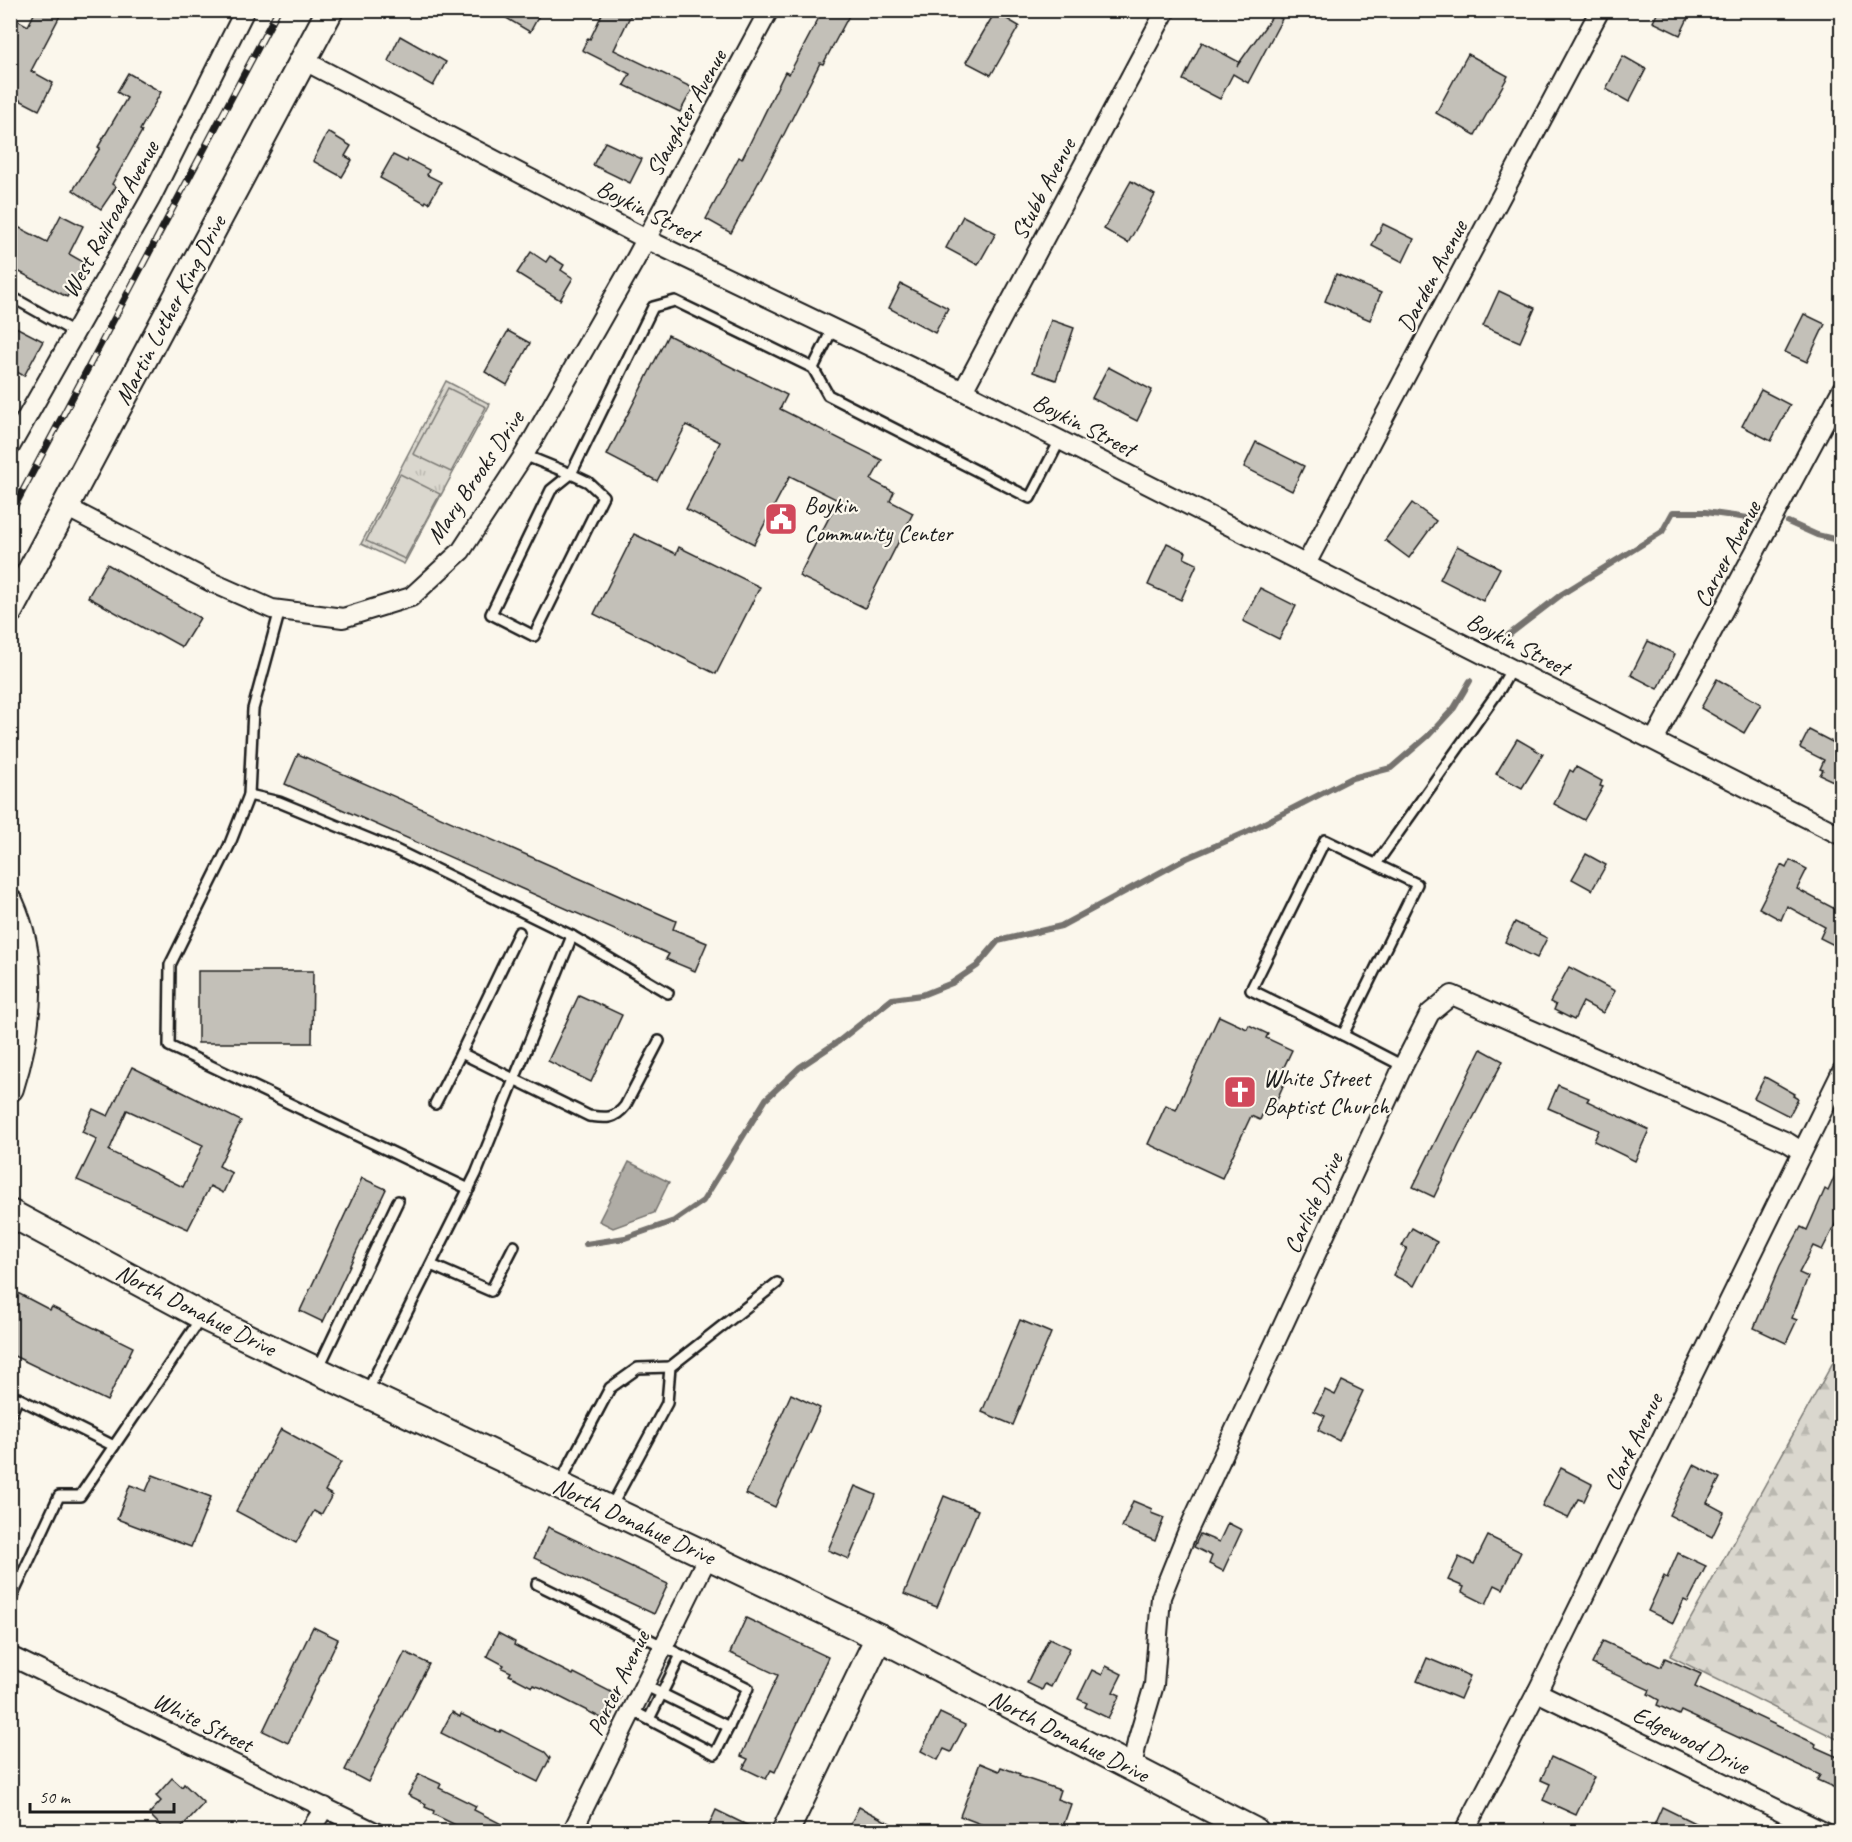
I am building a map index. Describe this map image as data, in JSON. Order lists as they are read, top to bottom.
{
  "streets": {
    "street": [
      "Slaughter Avenue",
      "Stubb Avenue",
      "Boykin Street",
      "West Railroad Avenue",
      "Darden Avenue",
      "Martin Luther King Drive",
      "Mary Brooks Drive",
      "Carver Avenue",
      "Carlisle Drive",
      "North Donahue Drive",
      "Clark Avenue",
      "Porter Avenue",
      "White Street",
      "Edgewood Drive"
    ]
  },
  "crossings": [
    ["Slaughter Avenue", "Boykin Street"],
    ["Slaughter Avenue", "Mary Brooks Drive"],
    ["Stubb Avenue", "Boykin Street"],
    ["Boykin Street", "Darden Avenue"],
    ["Boykin Street", "Martin Luther King Drive"],
    ["Boykin Street", "Mary Brooks Drive"],
    ["Boykin Street", "Carver Avenue"],
    ["Martin Luther King Drive", "Mary Brooks Drive"],
    ["Carlisle Drive", "North Donahue Drive"],
    ["Carlisle Drive", "Clark Avenue"],
    ["North Donahue Drive", "Porter Avenue"],
    ["Clark Avenue", "Edgewood Drive"]
  ],
  "places": {
    "public building": ["Boykin Community Center"],
    "church": ["White Street Baptist Church"]
  },
  "scale_bar": "50 m"
}
